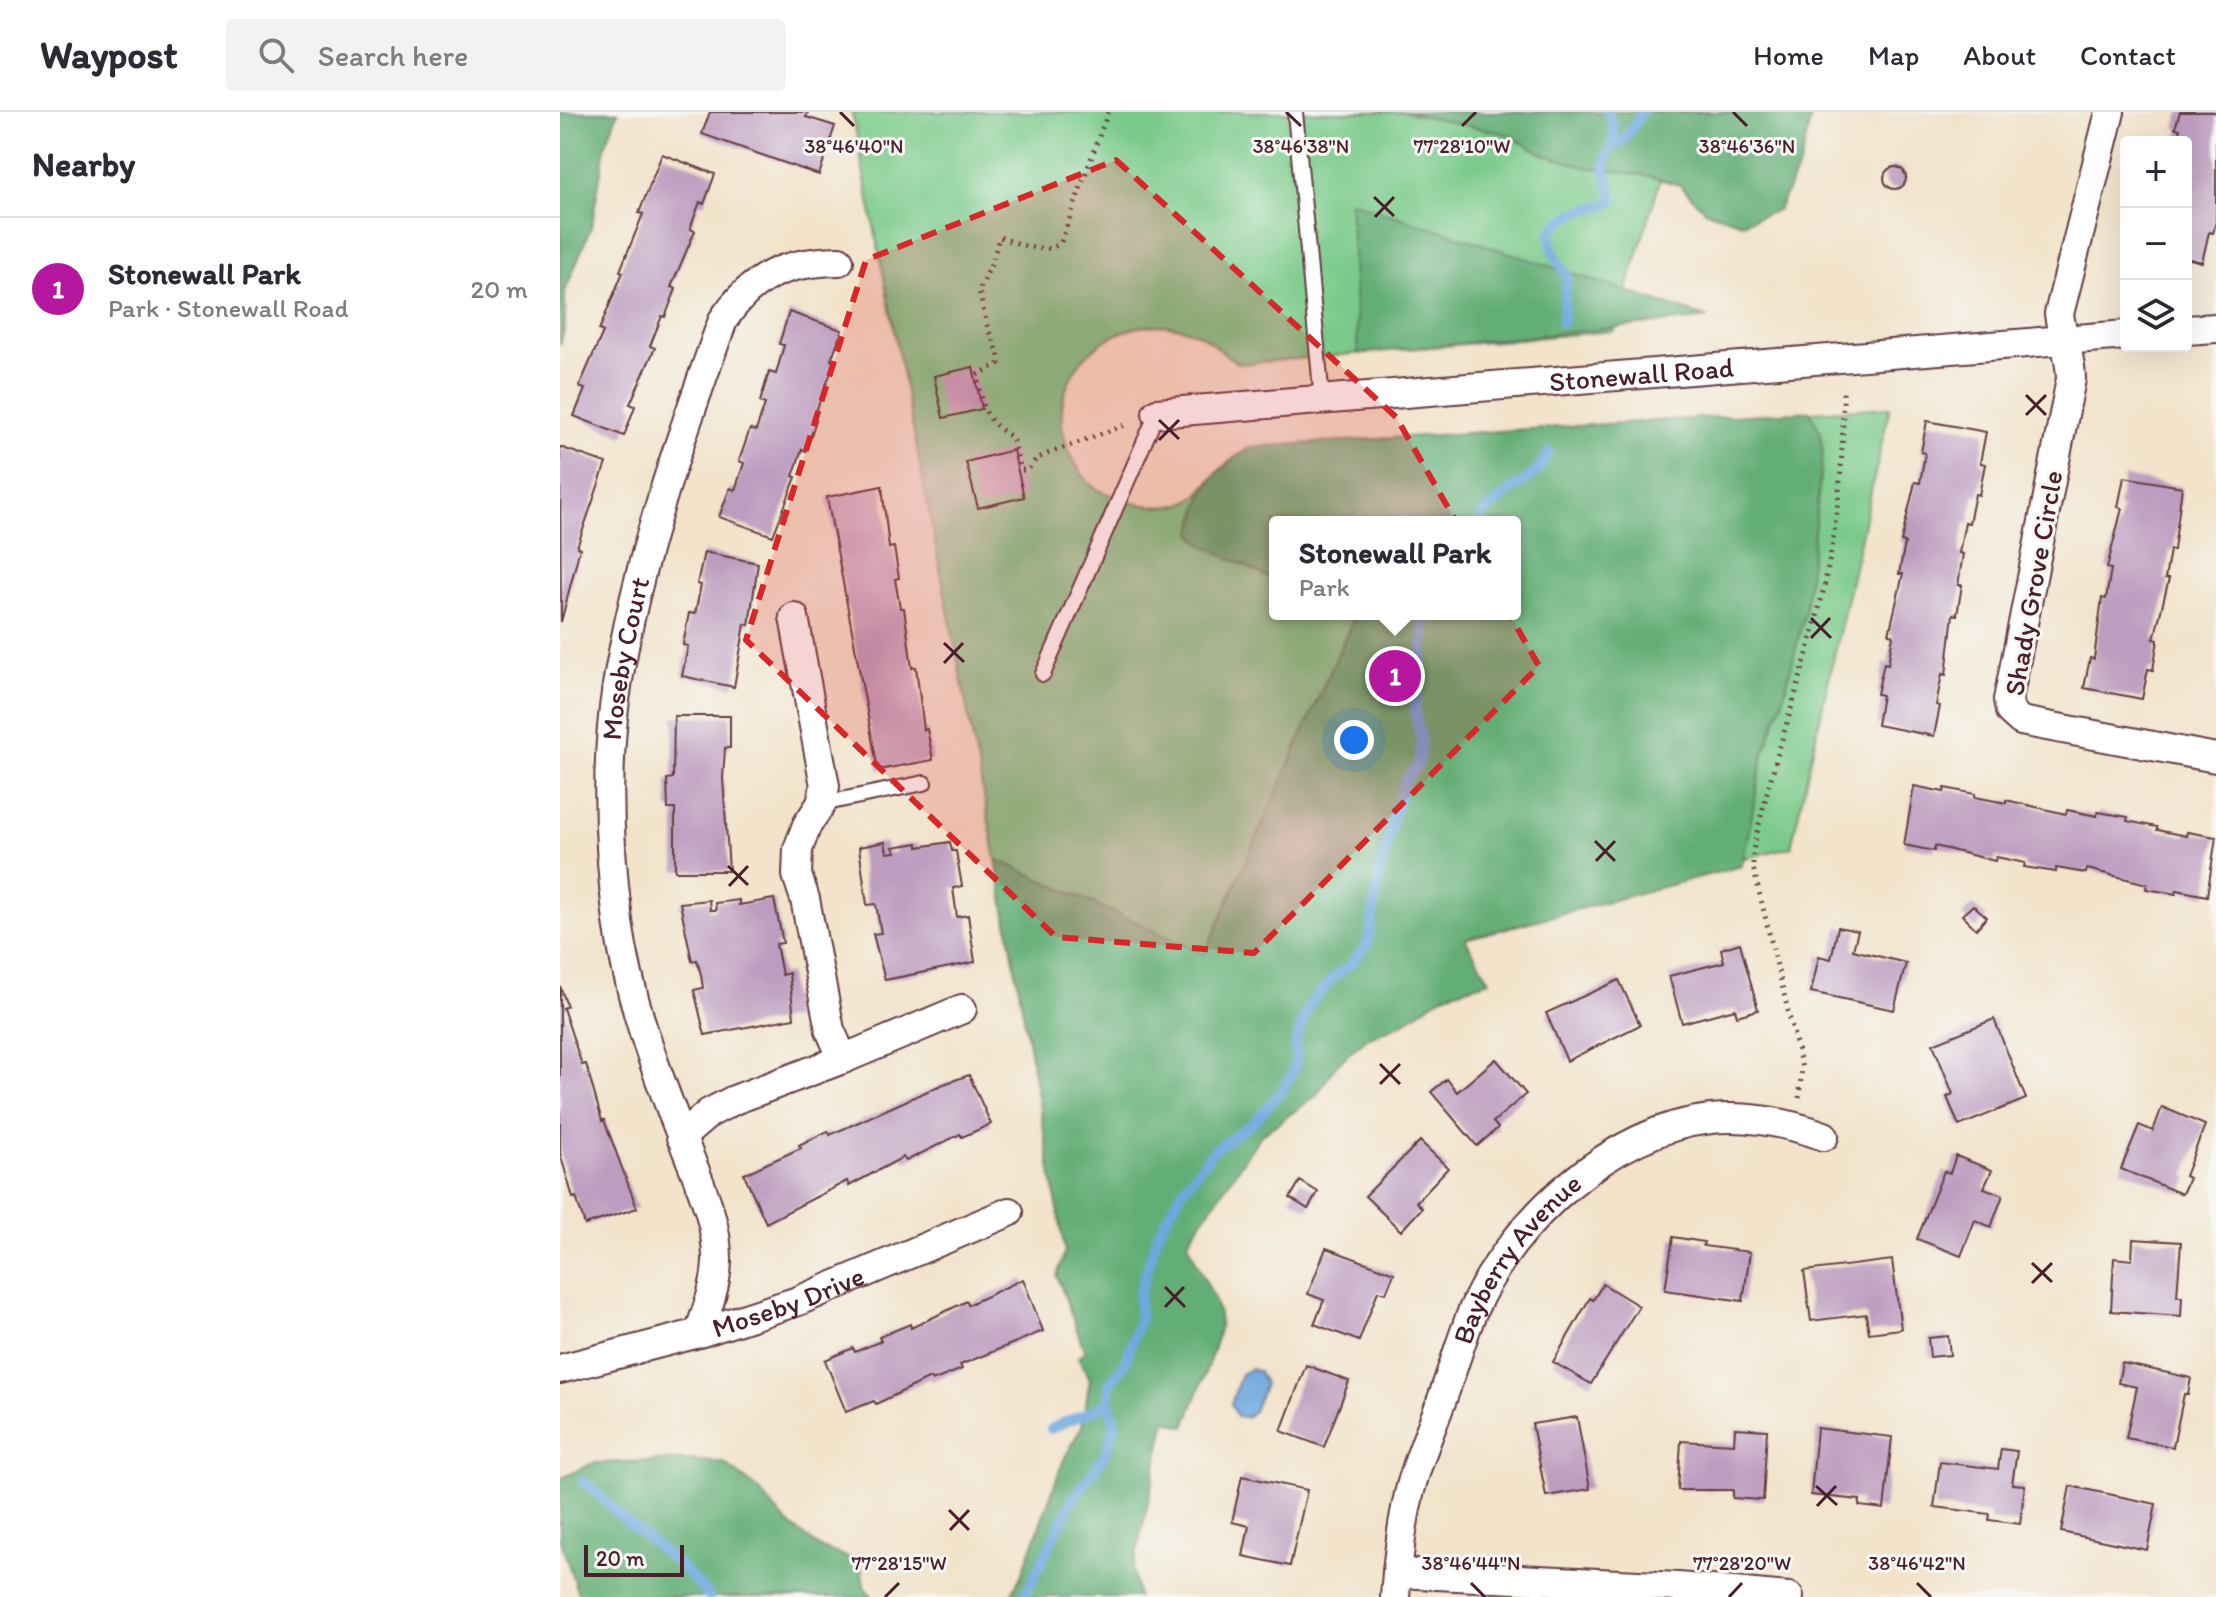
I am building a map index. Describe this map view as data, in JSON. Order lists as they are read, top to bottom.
{
  "streets": {
    "street": [
      "Stonewall Road",
      "Shady Grove Circle",
      "Moseby Court",
      "Bayberry Avenue",
      "Moseby Drive"
    ]
  },
  "crossings": [
    ["Stonewall Road", "Shady Grove Circle"],
    ["Moseby Court", "Moseby Drive"]
  ],
  "scale_bar": "20 m",
  "page": {
    "header": "Waypost",
    "search": "Search here",
    "nav": [
      "Home",
      "Map",
      "About",
      "Contact"
    ],
    "heading": "Nearby",
    "map_buttons": ["+", "−"],
    "list": [
      {
        "mark": "1",
        "name": "Stonewall Park",
        "note": "Park · Stonewall Road",
        "value": "20 m"
      }
    ],
    "popup": ["Stonewall Park", "Park"],
    "pins": "1",
    "scale": "20 m"
  },
  "coordinates": [
    "38°46'40\"N",
    "38°46'38\"N",
    "38°46'36\"N",
    "77°28'10\"W",
    "77°28'15\"W",
    "77°28'20\"W",
    "38°46'44\"N",
    "38°46'42\"N"
  ]
}
